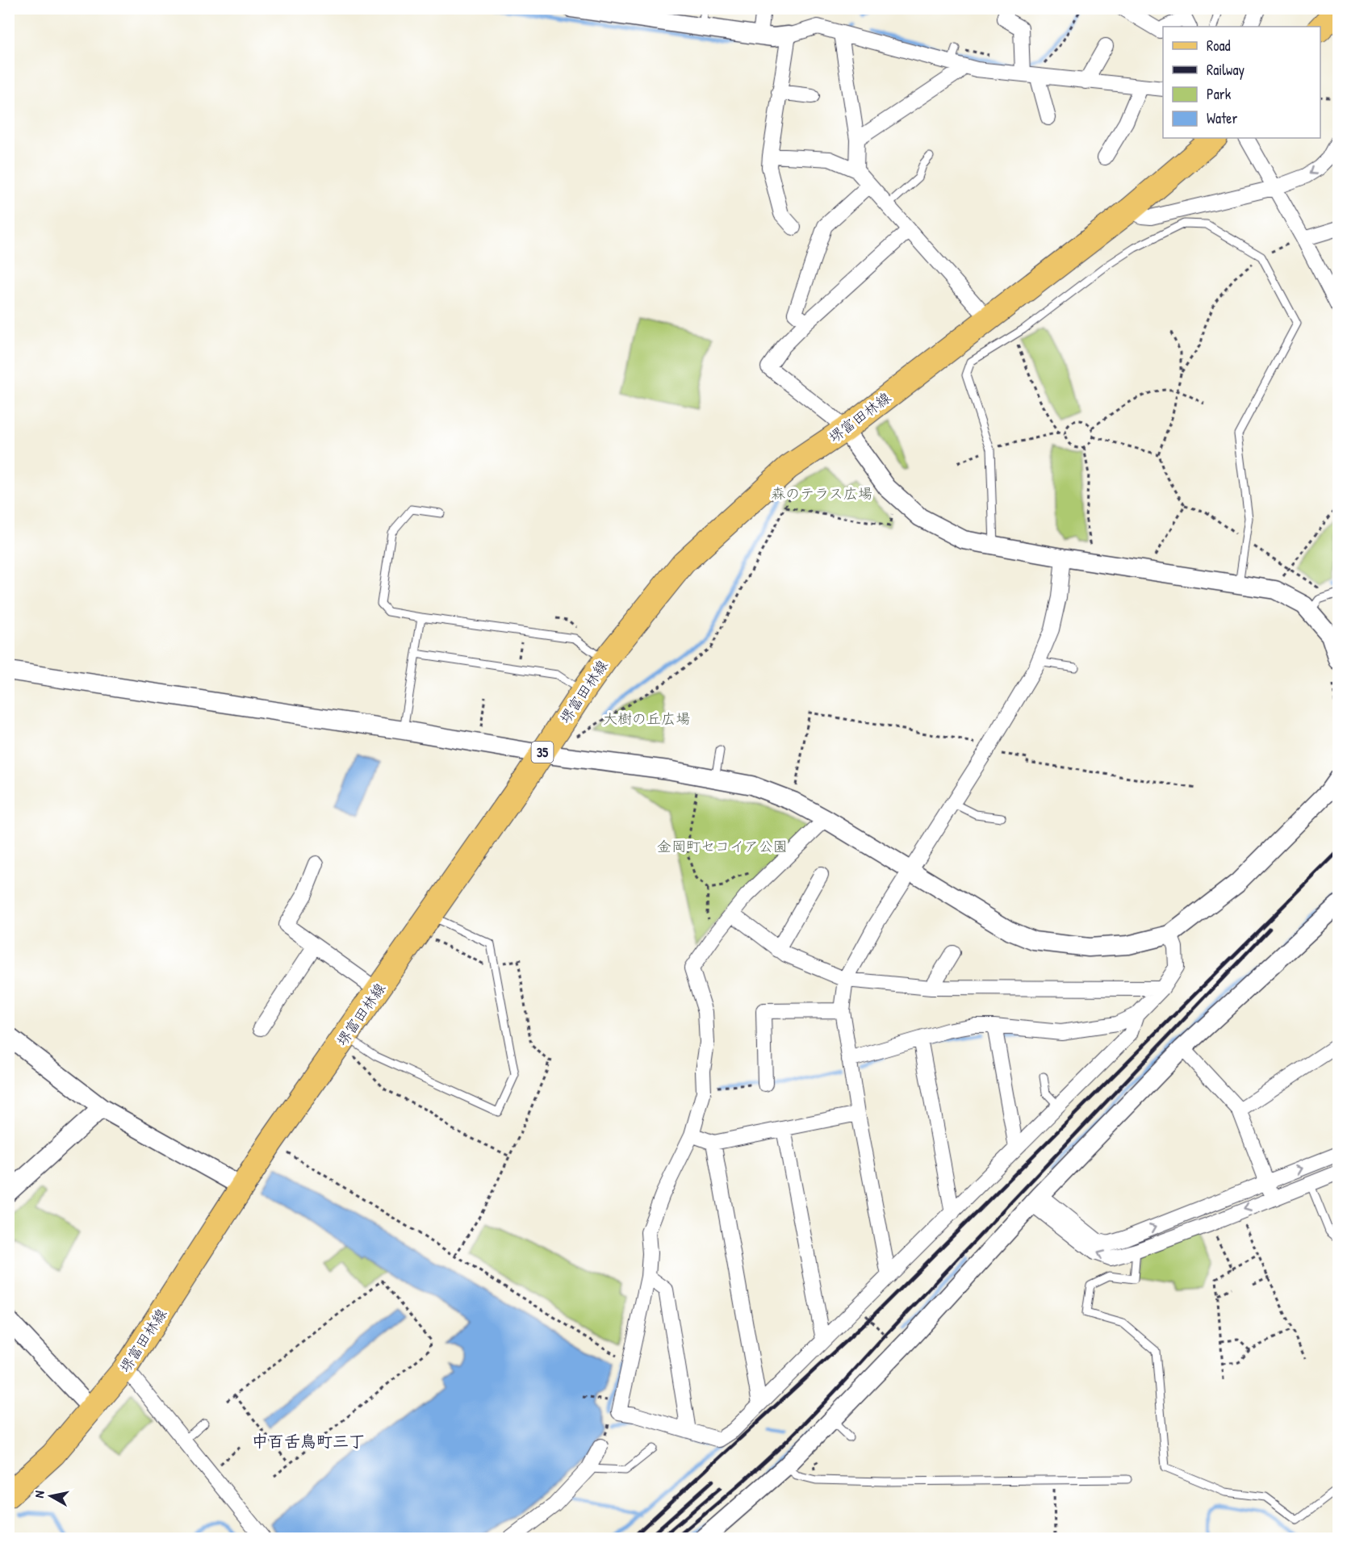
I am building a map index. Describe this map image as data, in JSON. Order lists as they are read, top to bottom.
{
  "streets": {
    "main road": ["堺富田林線", "35"]
  },
  "districts": ["中百舌鳥町三丁"],
  "parks": ["森のテラス広場", "大樹の丘広場", "金岡町セコイア公園"],
  "legend": [
    "Road",
    "Railway",
    "Park",
    "Water"
  ],
  "north": "left"
}
